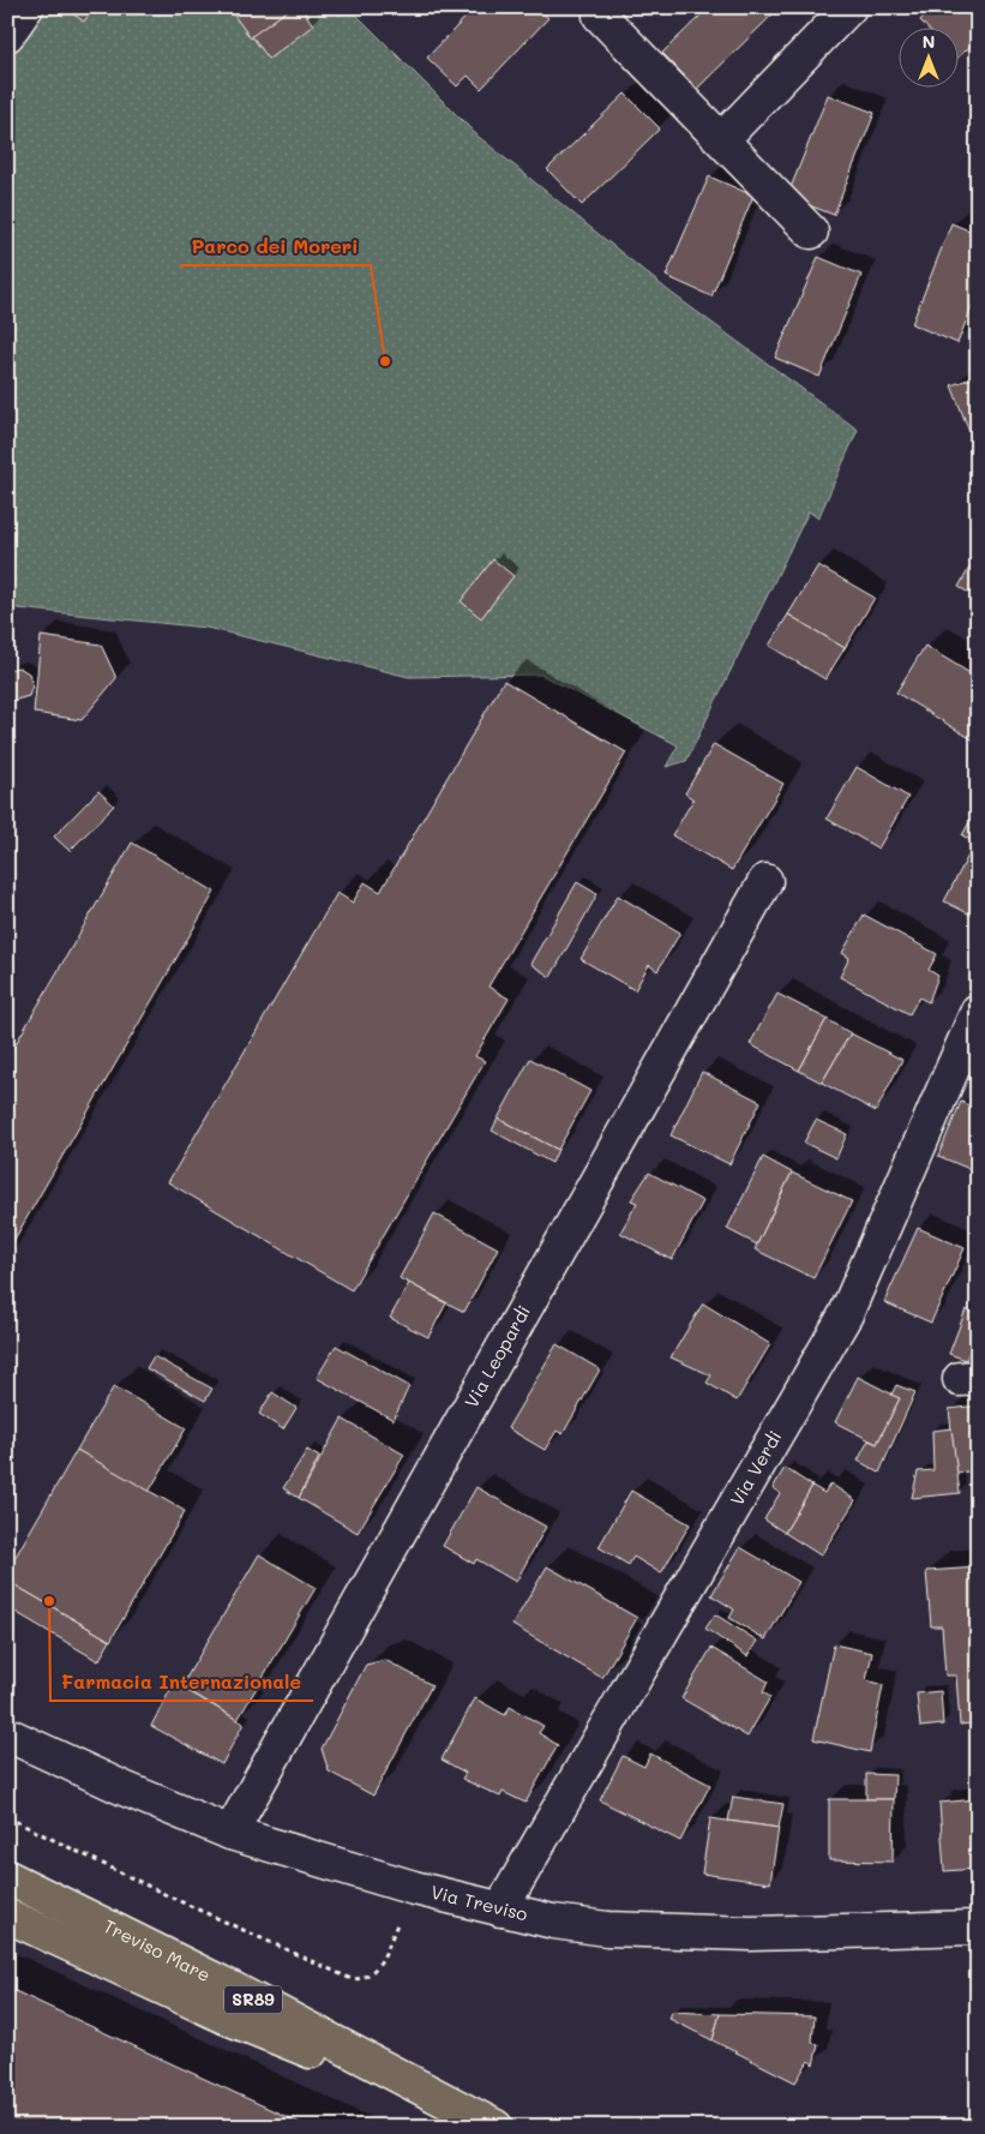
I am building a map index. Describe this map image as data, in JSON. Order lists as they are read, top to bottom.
{
  "streets": {
    "highway": ["Treviso Mare", "SR89"],
    "street": ["Via Leopardi", "Via Verdi", "Via Treviso"]
  },
  "crossings": [
    ["Via Leopardi", "Via Treviso"],
    ["Via Verdi", "Via Treviso"]
  ],
  "places": ["Parco dei Moreri", "Farmacia Internazionale"],
  "north": "top"
}
